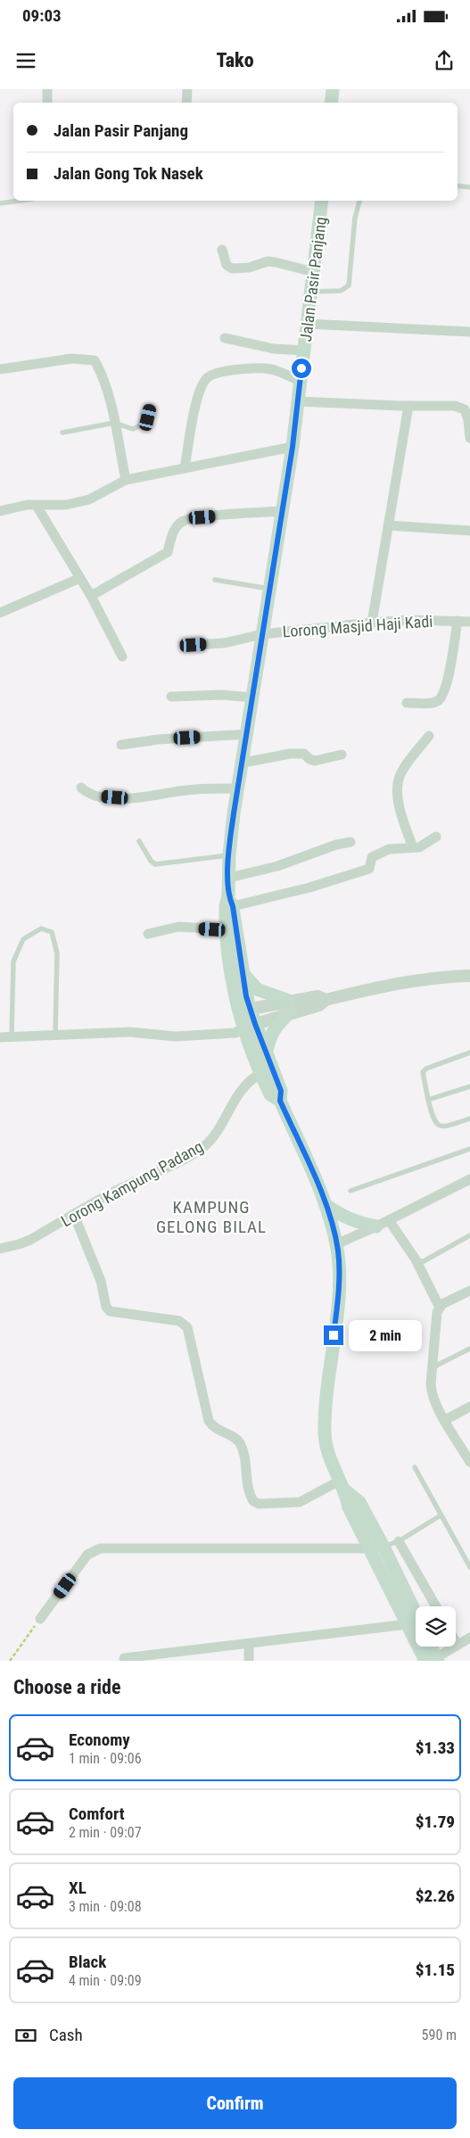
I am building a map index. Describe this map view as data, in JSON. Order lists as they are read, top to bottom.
{
  "streets": {
    "main road": ["Jalan Pasir Panjang"],
    "street": ["Lorong Masjid Haji Kadi", "Lorong Kampung Padang"]
  },
  "crossings": [
    ["Jalan Pasir Panjang", "Lorong Masjid Haji Kadi"]
  ],
  "districts": ["KAMPUNG GELONG BILAL"],
  "page": {
    "status": "09:03",
    "header": "Tako",
    "banner": ["Jalan Pasir Panjang", "Jalan Gong Tok Nasek"],
    "bubble": "2 min",
    "heading": "Choose a ride",
    "list": [
      {
        "name": "Economy",
        "note": "1 min · 09:06",
        "value": "$1.33"
      },
      {
        "name": "Comfort",
        "note": "2 min · 09:07",
        "value": "$1.79"
      },
      {
        "name": "XL",
        "note": "3 min · 09:08",
        "value": "$2.26"
      },
      {
        "name": "Black",
        "note": "4 min · 09:09",
        "value": "$1.15"
      }
    ],
    "pay": ["Cash", "590 m"],
    "buttons": "Confirm"
  }
}
